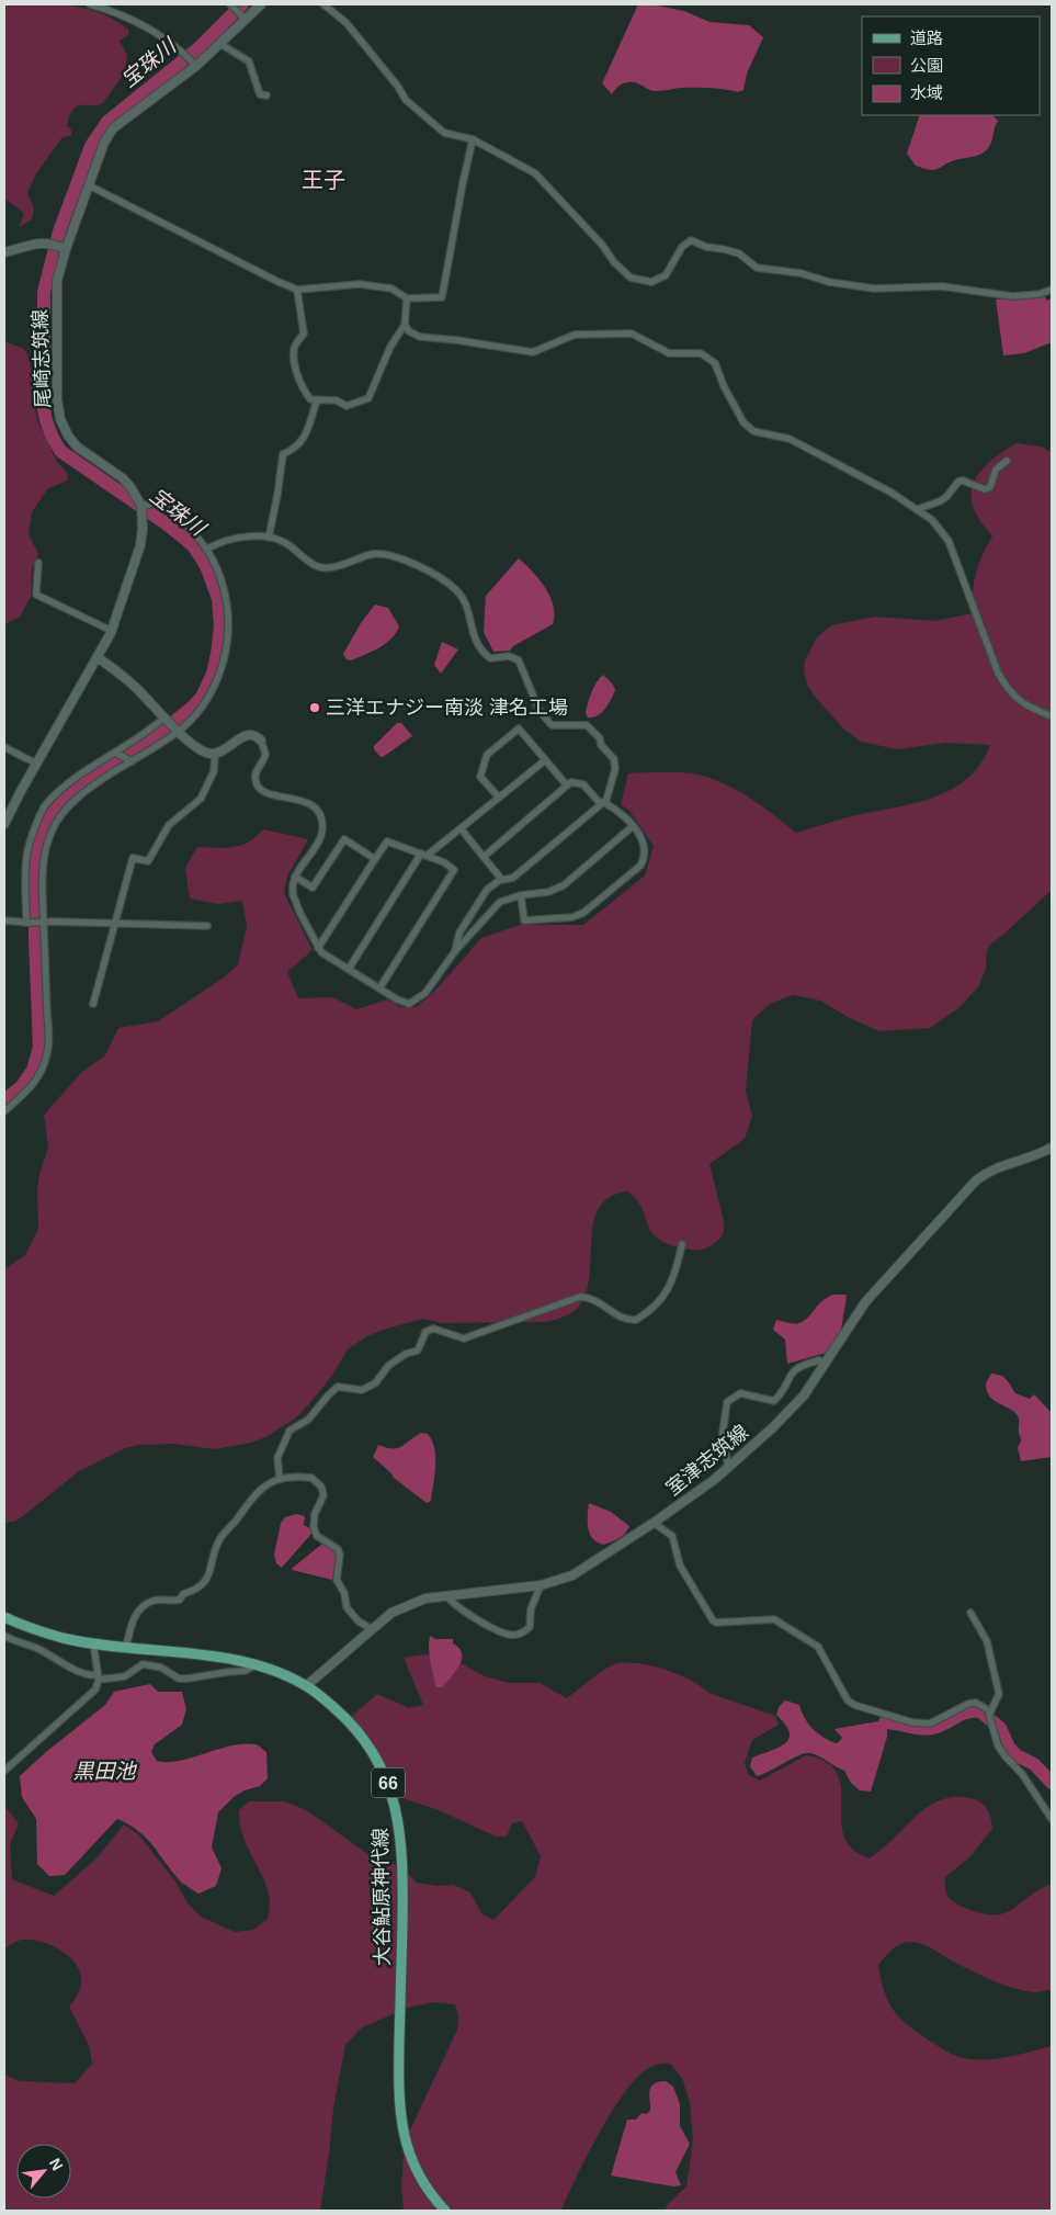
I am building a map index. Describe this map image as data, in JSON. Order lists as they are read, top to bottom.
{
  "streets": {
    "main road": [
      "尾崎志筑線",
      "室津志筑線",
      "66",
      "大谷鮎原神代線"
    ]
  },
  "crossings": [
    ["室津志筑線", "大谷鮎原神代線"]
  ],
  "districts": ["王子"],
  "water": ["宝珠川", "黒田池"],
  "places": ["三洋エナジー南淡 津名工場"],
  "legend": ["道路", "公園", "水域"],
  "north": "top right"
}
